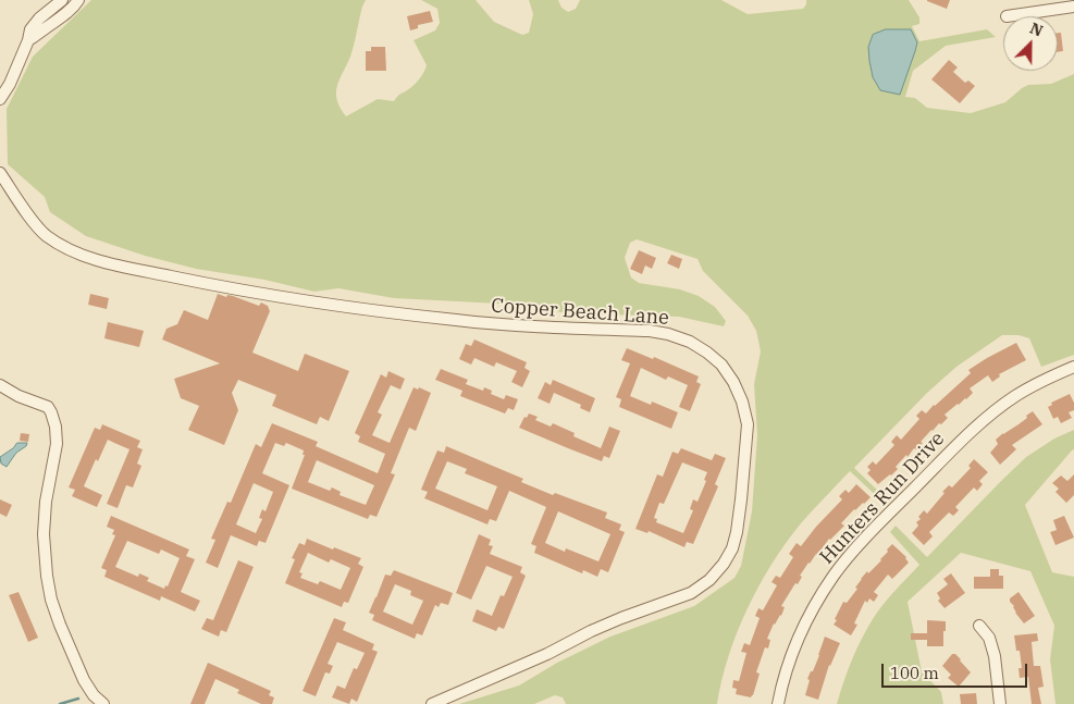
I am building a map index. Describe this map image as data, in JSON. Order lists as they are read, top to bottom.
{
  "streets": {
    "street": ["Copper Beach Lane", "Hunters Run Drive"]
  },
  "scale_bar": "100 m",
  "north": "top right"
}
